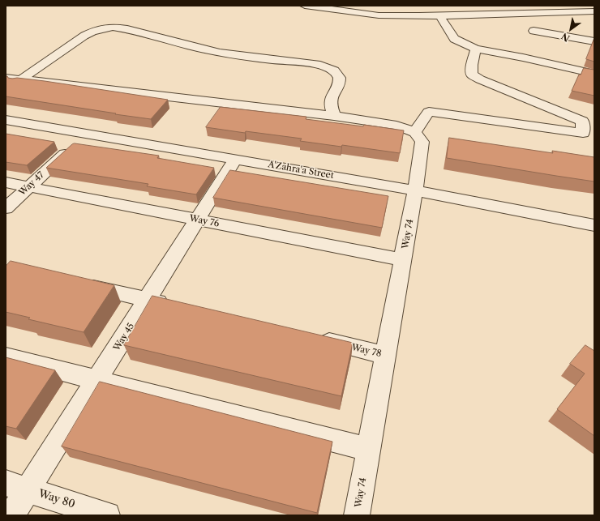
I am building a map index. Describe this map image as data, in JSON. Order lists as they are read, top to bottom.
{
  "streets": {
    "street": [
      "A'Zahra'a Street",
      "Way 47",
      "Way 76",
      "Way 74",
      "Way 45",
      "Way 78",
      "Way 80"
    ]
  },
  "crossings": [
    ["A'Zahra'a Street", "Way 47"],
    ["A'Zahra'a Street", "Way 74"],
    ["A'Zahra'a Street", "Way 45"],
    ["Way 47", "Way 76"],
    ["Way 76", "Way 74"],
    ["Way 76", "Way 45"],
    ["Way 74", "Way 78"],
    ["Way 45", "Way 80"]
  ],
  "north": "bottom left"
}
